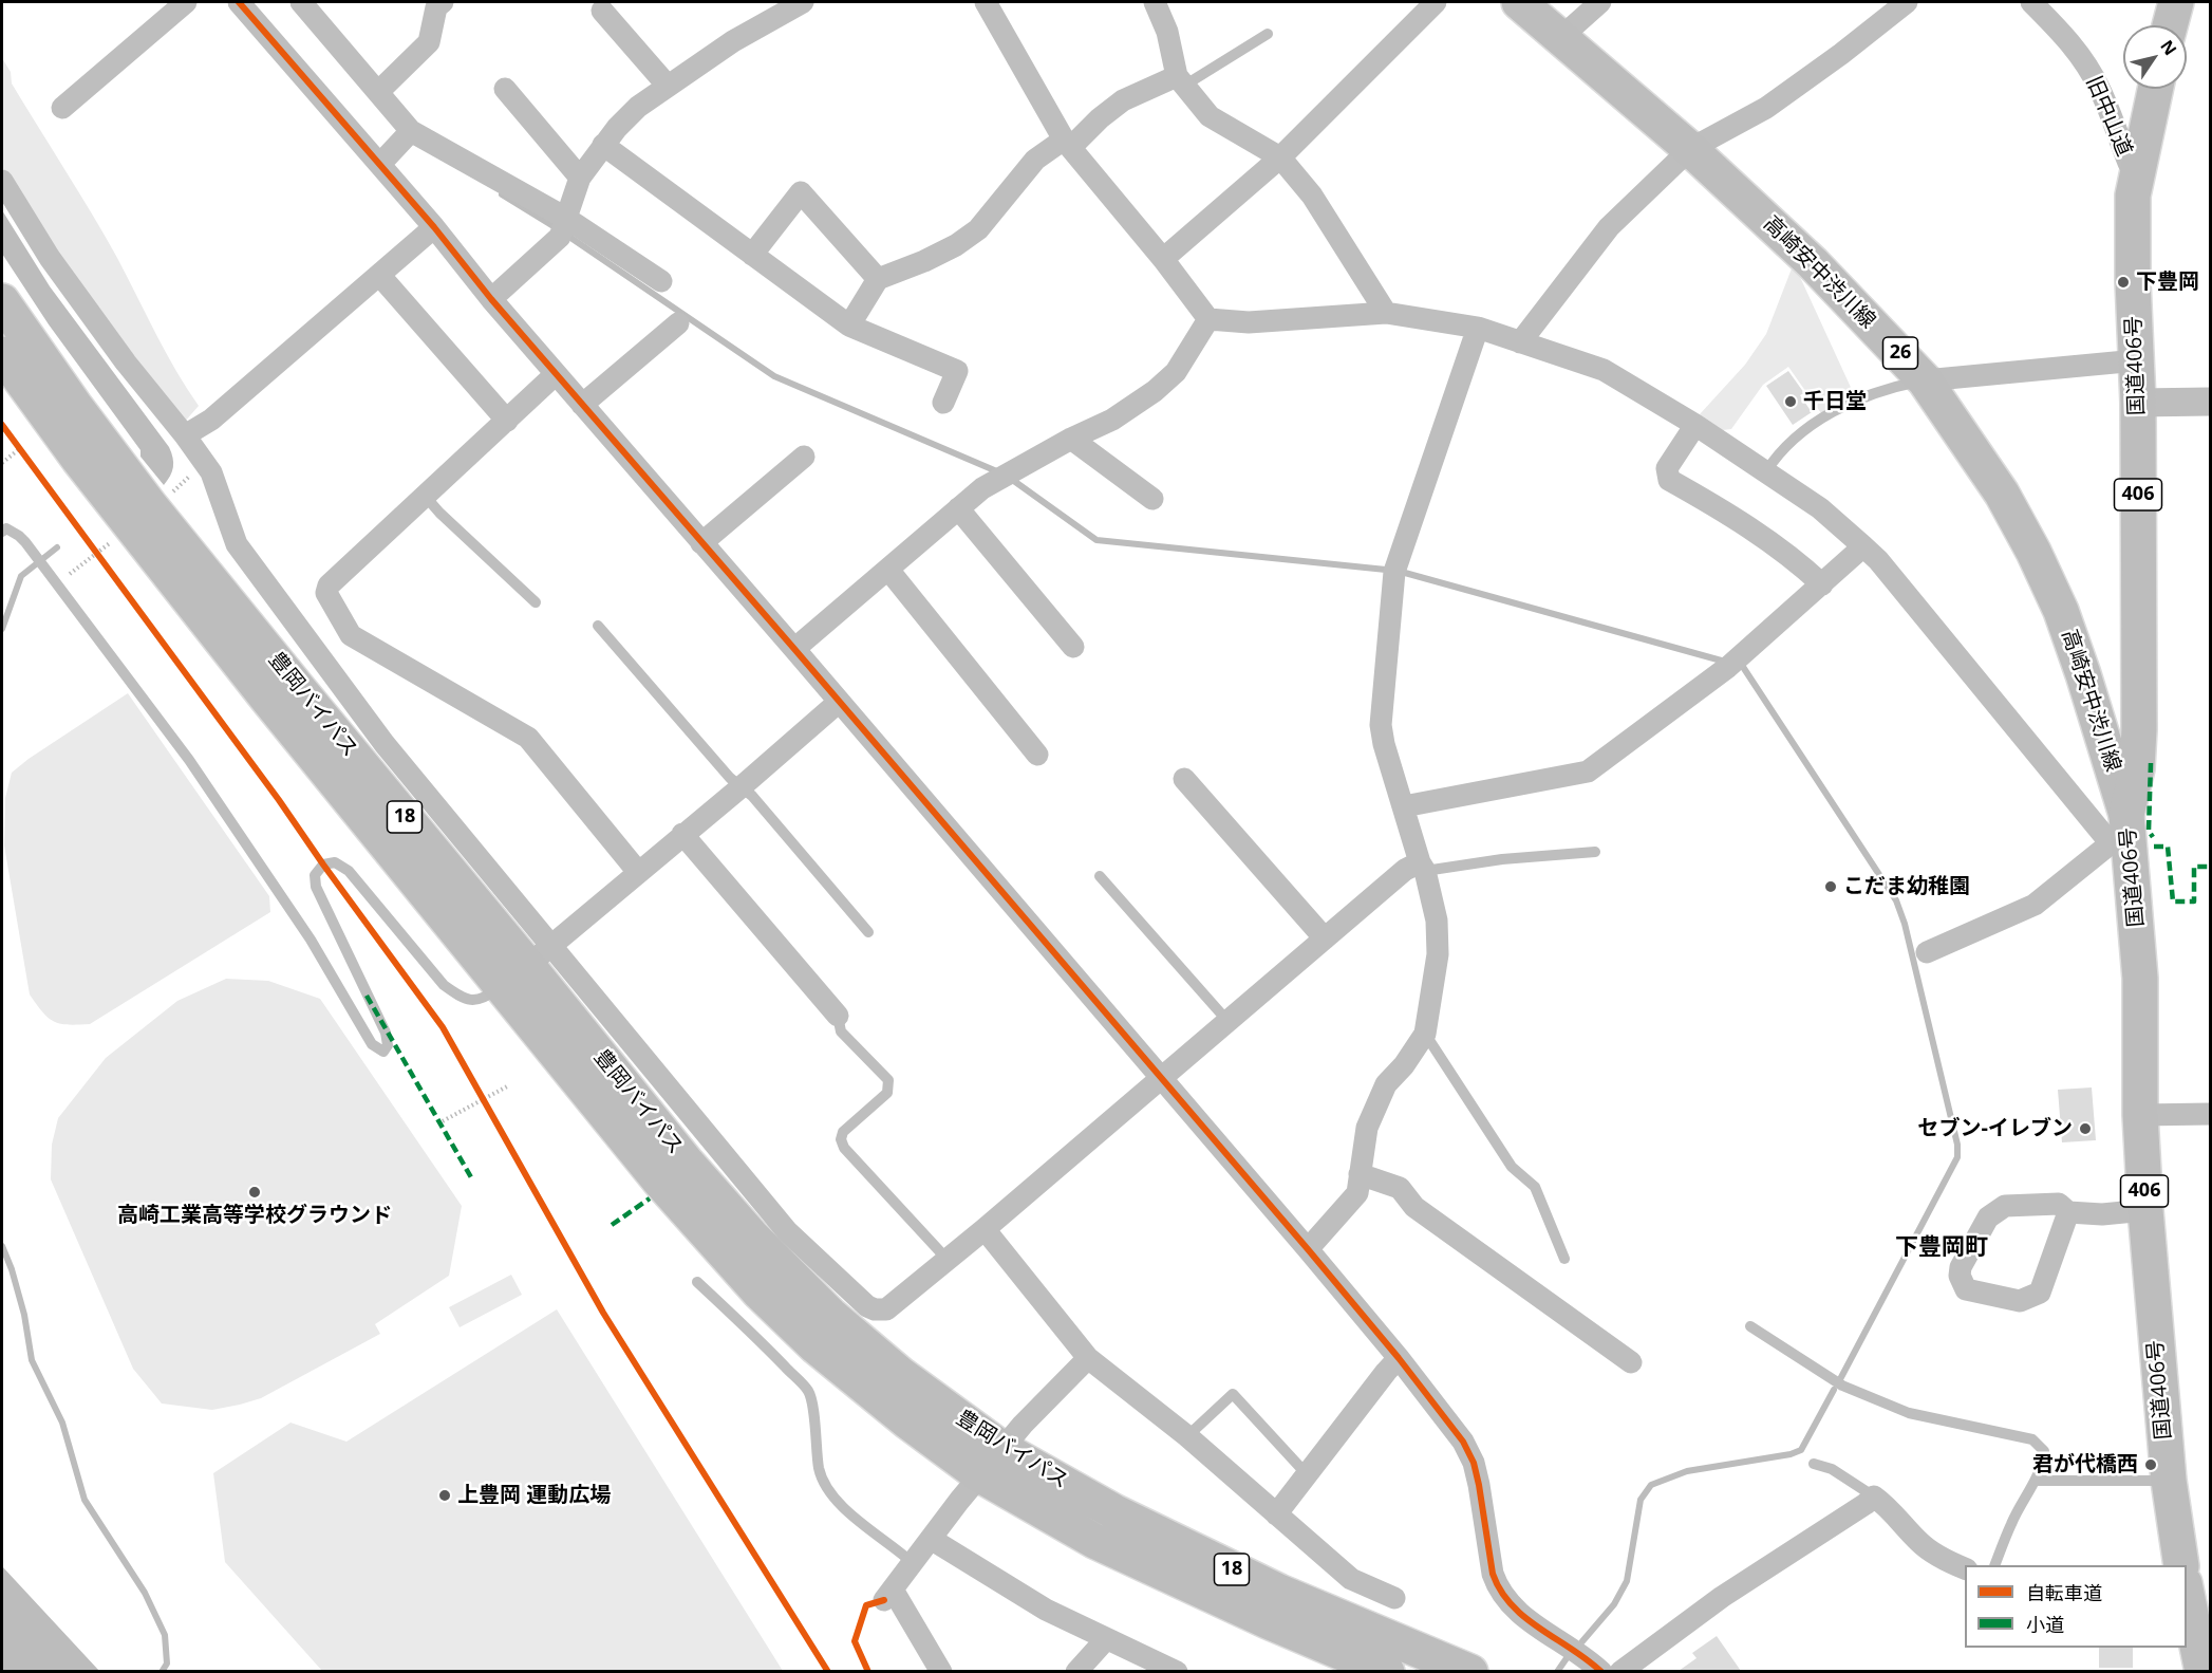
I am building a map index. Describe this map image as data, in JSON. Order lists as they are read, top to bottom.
{
  "streets": {
    "main road": [
      "高崎安中渋川線",
      "26",
      "国道406号",
      "406",
      "豊岡バイパス",
      "18"
    ],
    "street": ["旧中山道"]
  },
  "crossings": [
    ["旧中山道", "国道406号"],
    ["高崎安中渋川線", "国道406号"]
  ],
  "districts": ["下豊岡町"],
  "places": [
    "下豊岡",
    "千日堂",
    "こだま幼稚園",
    "セブン-イレブン",
    "高崎工業高等学校グラウンド",
    "君が代橋西",
    "上豊岡 運動広場"
  ],
  "legend": ["自転車道", "小道"],
  "north": "top right"
}
